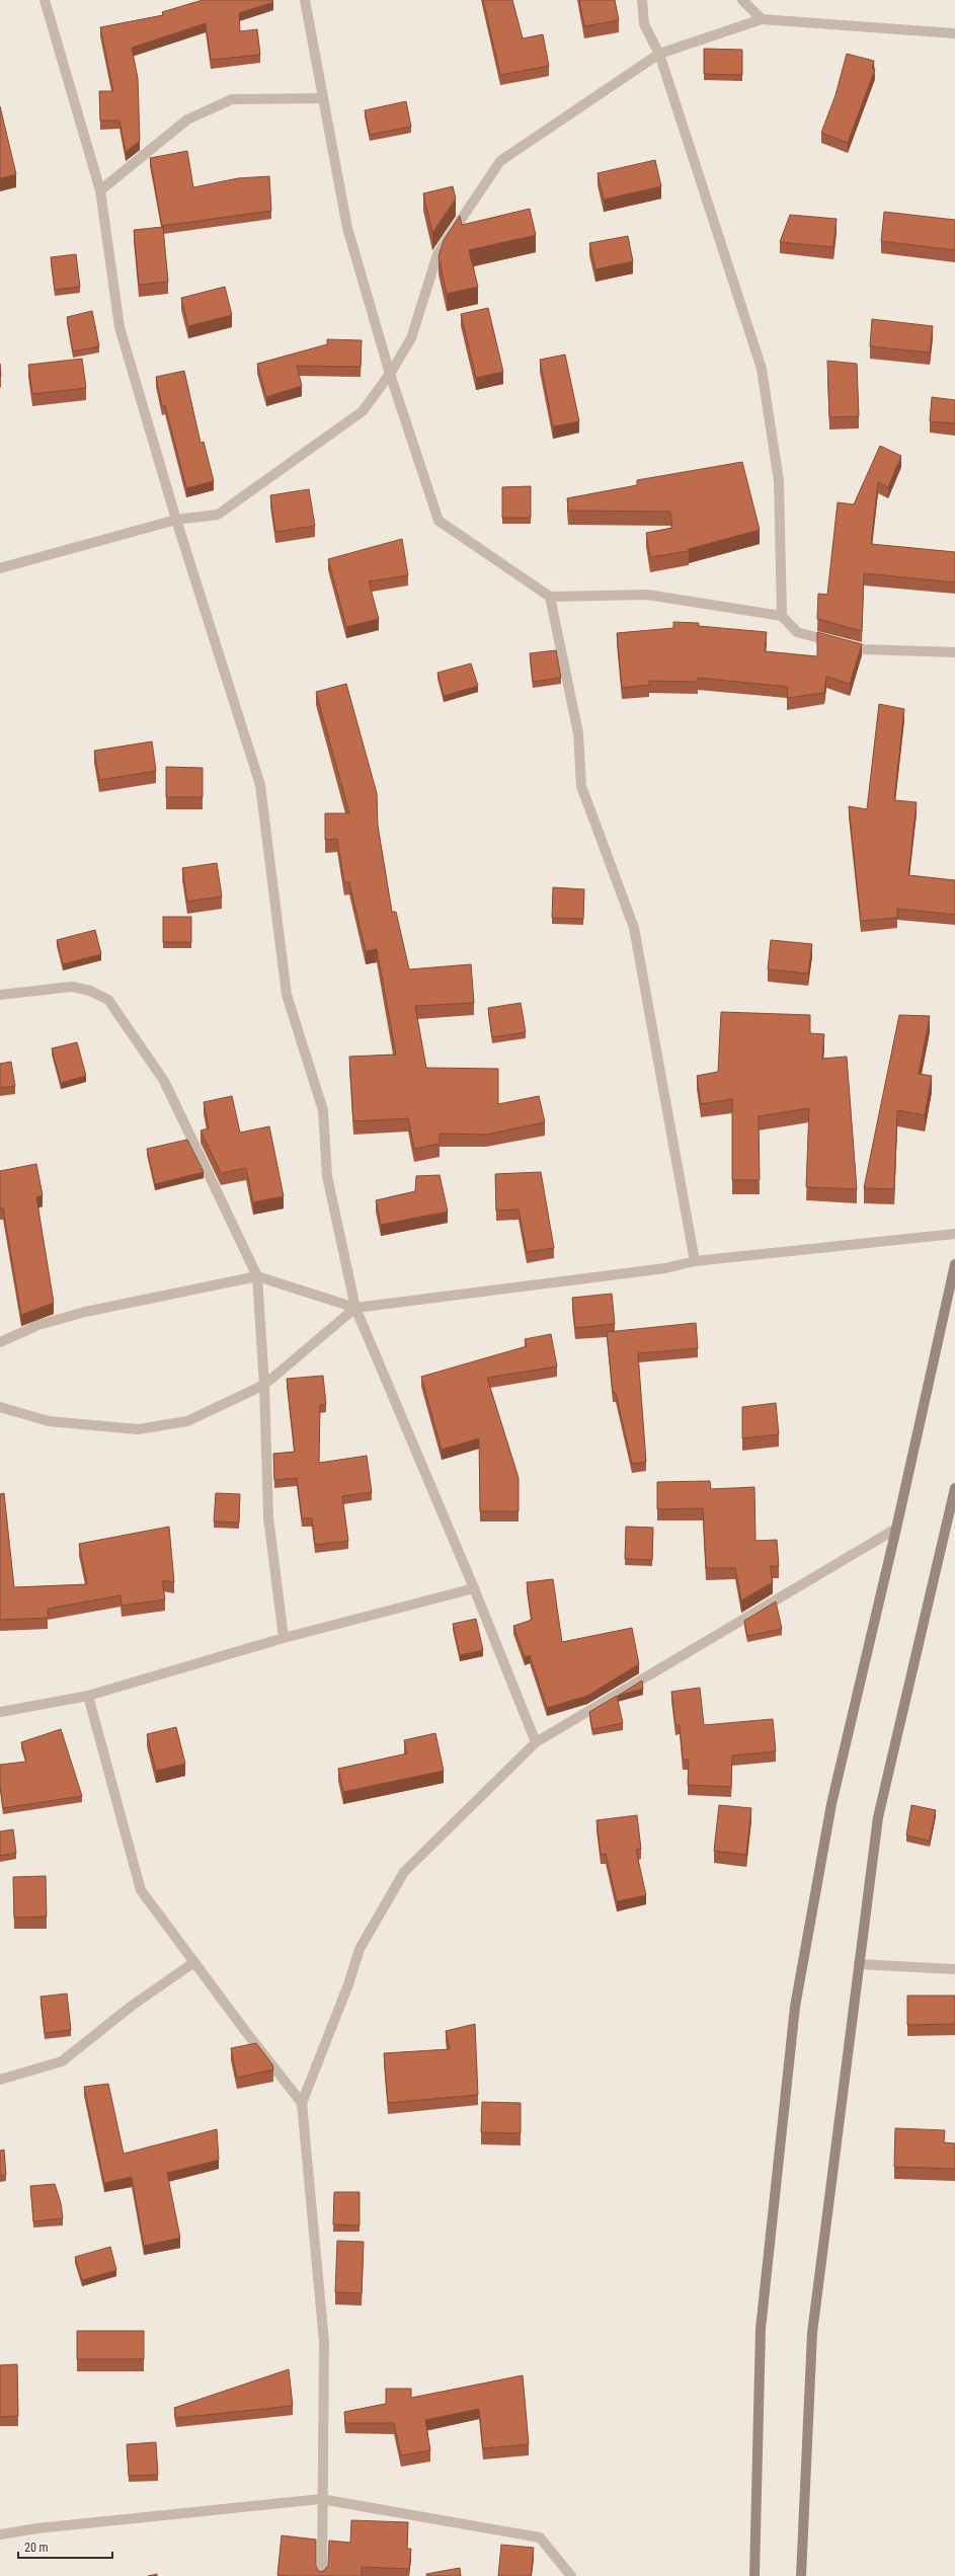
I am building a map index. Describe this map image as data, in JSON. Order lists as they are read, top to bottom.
{
  "scale_bar": "20 m"
}
